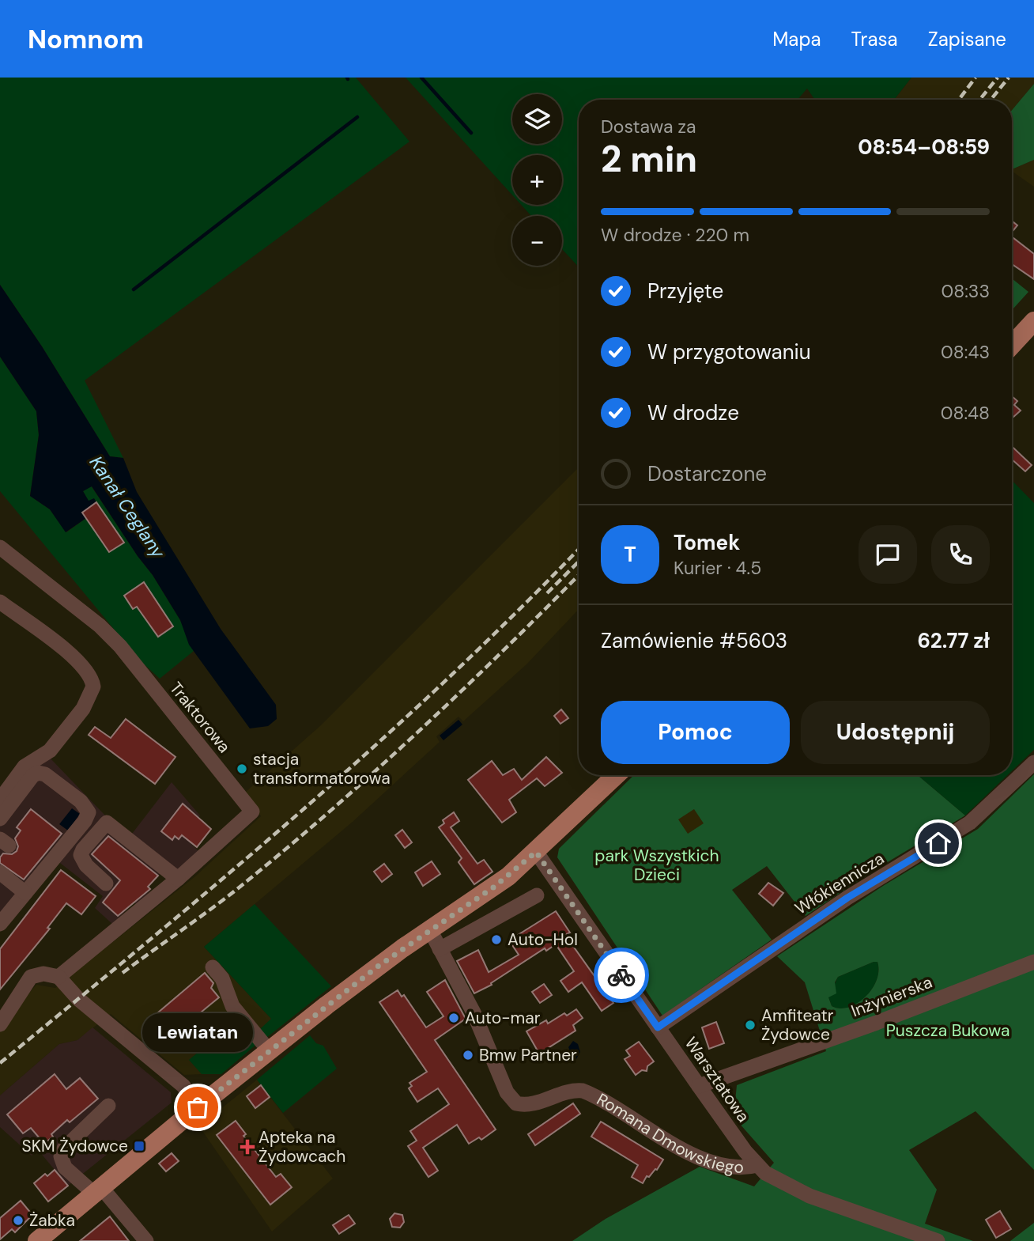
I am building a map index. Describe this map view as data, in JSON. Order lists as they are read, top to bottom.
{
  "streets": {
    "street": [
      "Traktorowa",
      "Włókiennicza",
      "Inżynierska",
      "Warsztatowa",
      "Romana Dmowskiego"
    ]
  },
  "crossings": [
    ["Włókiennicza", "Warsztatowa"],
    ["Inżynierska", "Warsztatowa"],
    ["Warsztatowa", "Romana Dmowskiego"]
  ],
  "water": ["Kanał Ceglany"],
  "parks": ["park Wszystkich Dzieci", "Puszcza Bukowa"],
  "places": {
    "other": [
      "stacja transformatorowa",
      "Auto-Hol",
      "Auto-mar",
      "Amfiteatr Żydowce",
      "Bmw Partner",
      "Lewiatan",
      "Żabka"
    ],
    "transit": ["SKM Żydowce"],
    "health": ["Apteka na Żydowcach"]
  },
  "page": {
    "header": "Nomnom",
    "nav": ["Mapa", "Trasa", "Zapisane"],
    "map_buttons": ["+", "−"],
    "heading": ["2 min", "Dostawa za", "08:54–08:59"],
    "panel": [
      "Tomek",
      "Kurier · 4.5",
      "Zamówienie #5603",
      "62.77 zł"
    ],
    "bar": "W drodze · 220 m",
    "list": [
      ["Przyjęte", "08:33"],
      ["W przygotowaniu", "08:43"],
      ["W drodze", "08:48"],
      "Dostarczone"
    ],
    "round": "T",
    "buttons": ["Pomoc", "Udostępnij"],
    "bubble": "Lewiatan"
  }
}
